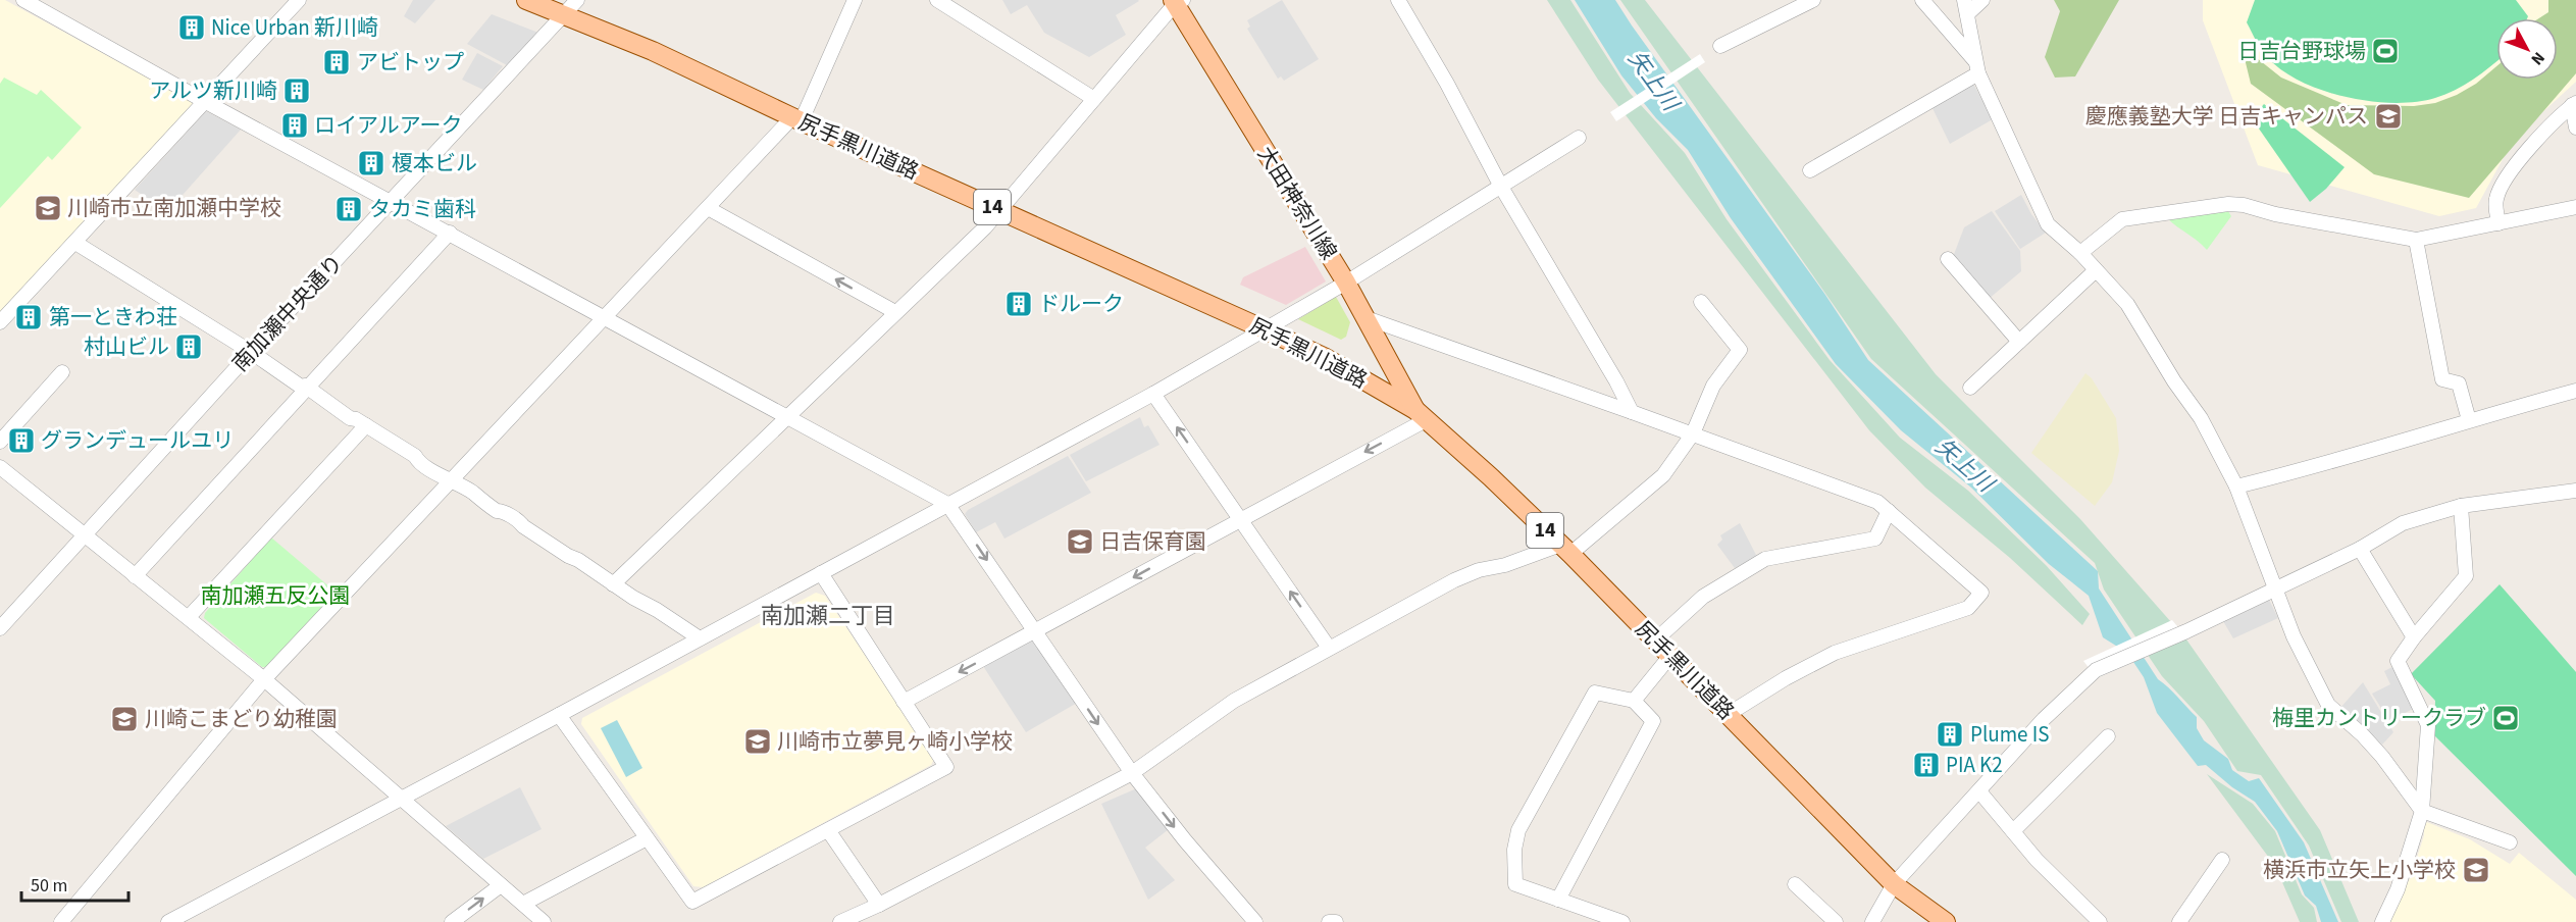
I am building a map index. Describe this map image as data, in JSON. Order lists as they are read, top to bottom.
{
  "streets": {
    "main road": ["尻手黒川道路", "大田神奈川線", "14"],
    "street": ["南加瀬中央通り"]
  },
  "crossings": [
    ["尻手黒川道路", "大田神奈川線"],
    ["尻手黒川道路", "南加瀬中央通り"]
  ],
  "districts": ["南加瀬二丁目"],
  "water": ["矢上川"],
  "parks": ["南加瀬五反公園"],
  "places": {
    "building": [
      "Nice Urban 新川崎",
      "アビトップ",
      "アルツ新川崎",
      "ロイアルアーク",
      "榎本ビル",
      "タカミ歯科",
      "ドルーク",
      "第一ときわ荘",
      "村山ビル",
      "グランデュールユリ",
      "Plume IS",
      "PIA K2"
    ],
    "sports": ["日吉台野球場", "梅里カントリークラブ"],
    "school or university": [
      "慶應義塾大学 日吉キャンパス",
      "川崎市立南加瀬中学校",
      "日吉保育園",
      "川崎こまどり幼稚園",
      "川崎市立夢見ヶ崎小学校",
      "横浜市立矢上小学校"
    ]
  },
  "scale_bar": "50 m",
  "north": "bottom right"
}
